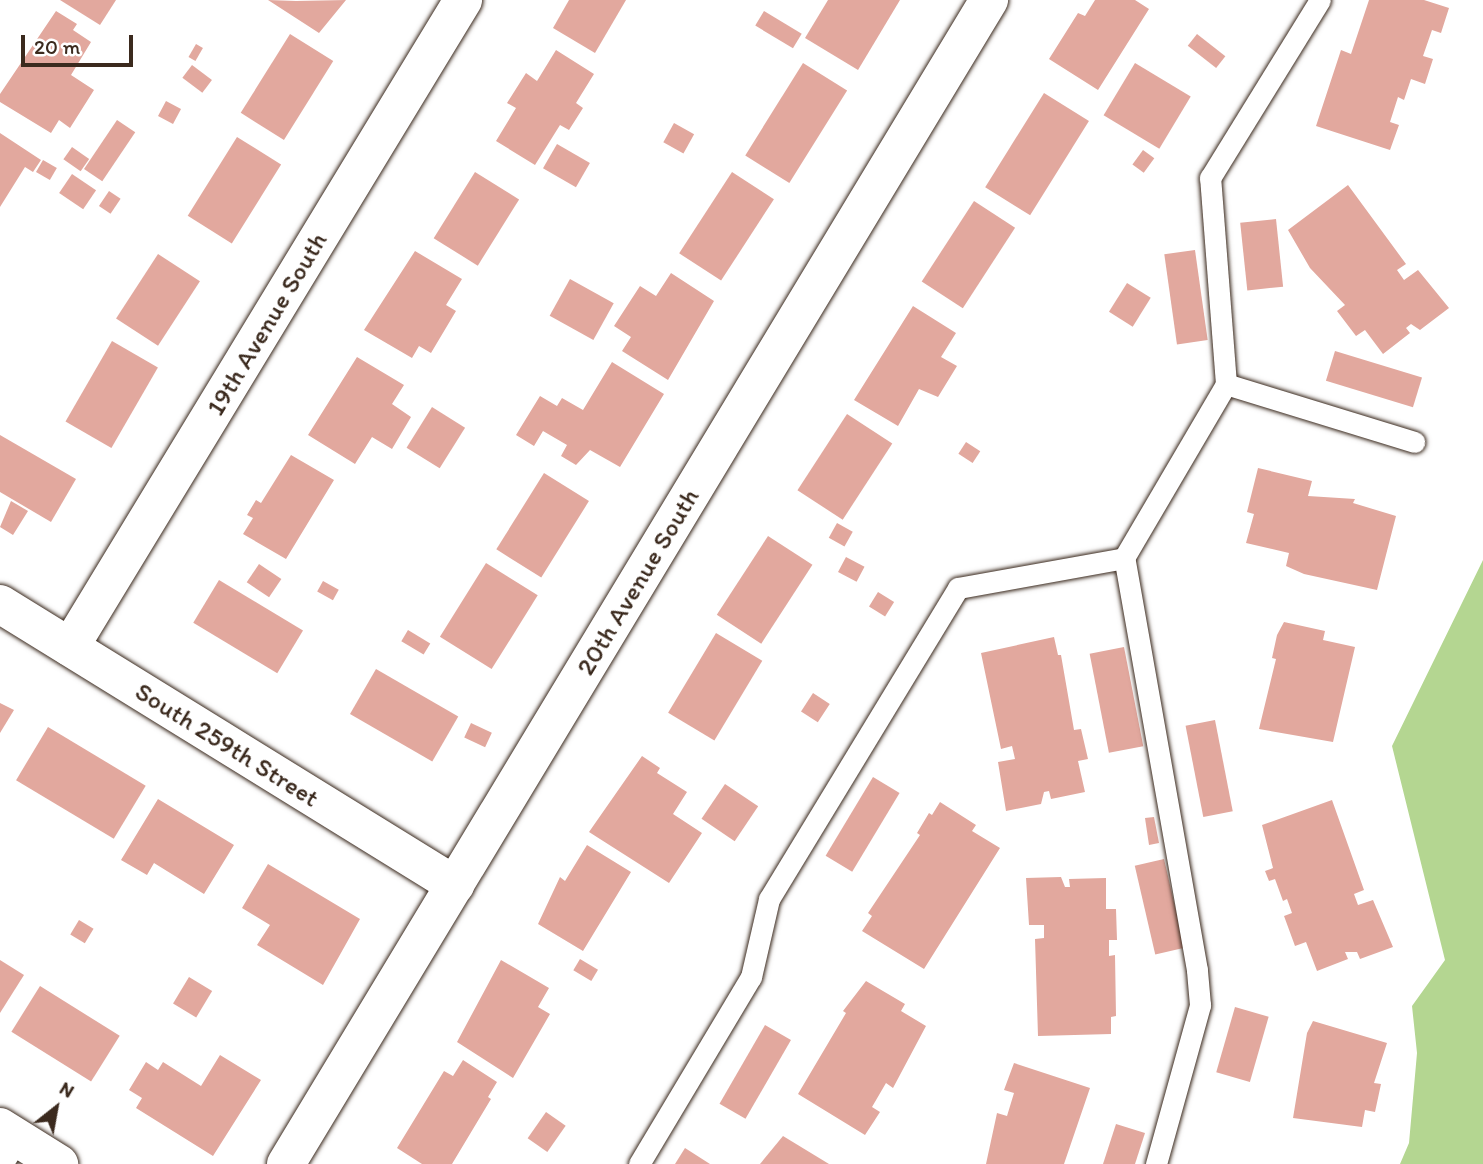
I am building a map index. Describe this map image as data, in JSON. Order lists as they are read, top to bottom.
{
  "streets": {
    "street": ["19th Avenue South", "20th Avenue South", "South 259th Street"]
  },
  "crossings": [
    ["19th Avenue South", "South 259th Street"],
    ["20th Avenue South", "South 259th Street"]
  ],
  "scale_bar": "20 m",
  "north": "top right"
}
